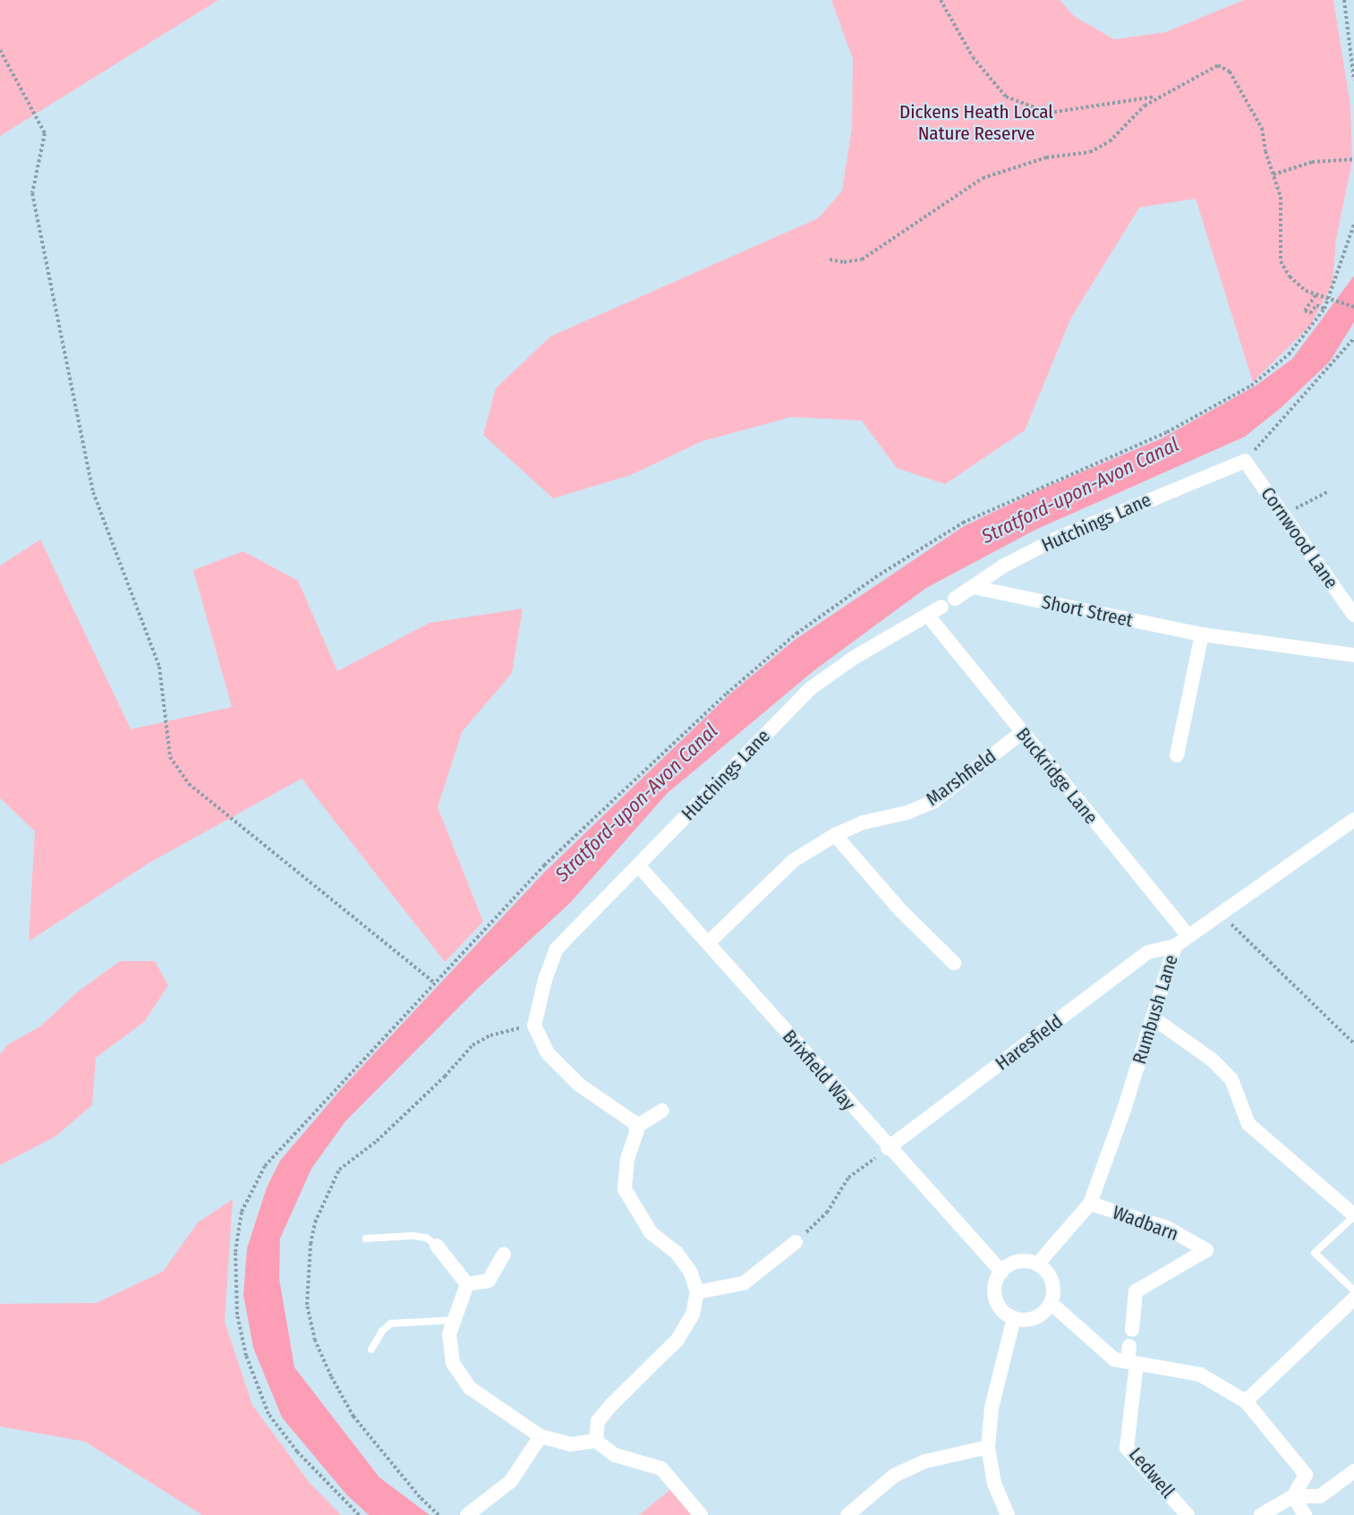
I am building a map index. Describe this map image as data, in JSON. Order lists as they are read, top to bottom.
{
  "streets": {
    "street": [
      "Hutchings Lane",
      "Cornwood Lane",
      "Short Street",
      "Buckridge Lane",
      "Marshfield",
      "Rumbush Lane",
      "Haresfield",
      "Brixfield Way",
      "Wadbarn",
      "Ledwell"
    ]
  },
  "crossings": [
    ["Hutchings Lane", "Cornwood Lane"],
    ["Hutchings Lane", "Short Street"],
    ["Hutchings Lane", "Buckridge Lane"],
    ["Hutchings Lane", "Brixfield Way"],
    ["Buckridge Lane", "Marshfield"],
    ["Buckridge Lane", "Rumbush Lane"],
    ["Marshfield", "Brixfield Way"],
    ["Rumbush Lane", "Haresfield"],
    ["Rumbush Lane", "Brixfield Way"],
    ["Rumbush Lane", "Wadbarn"],
    ["Haresfield", "Brixfield Way"]
  ],
  "water": ["Stratford-upon-Avon Canal"],
  "parks": ["Dickens Heath Local Nature Reserve"]
}
